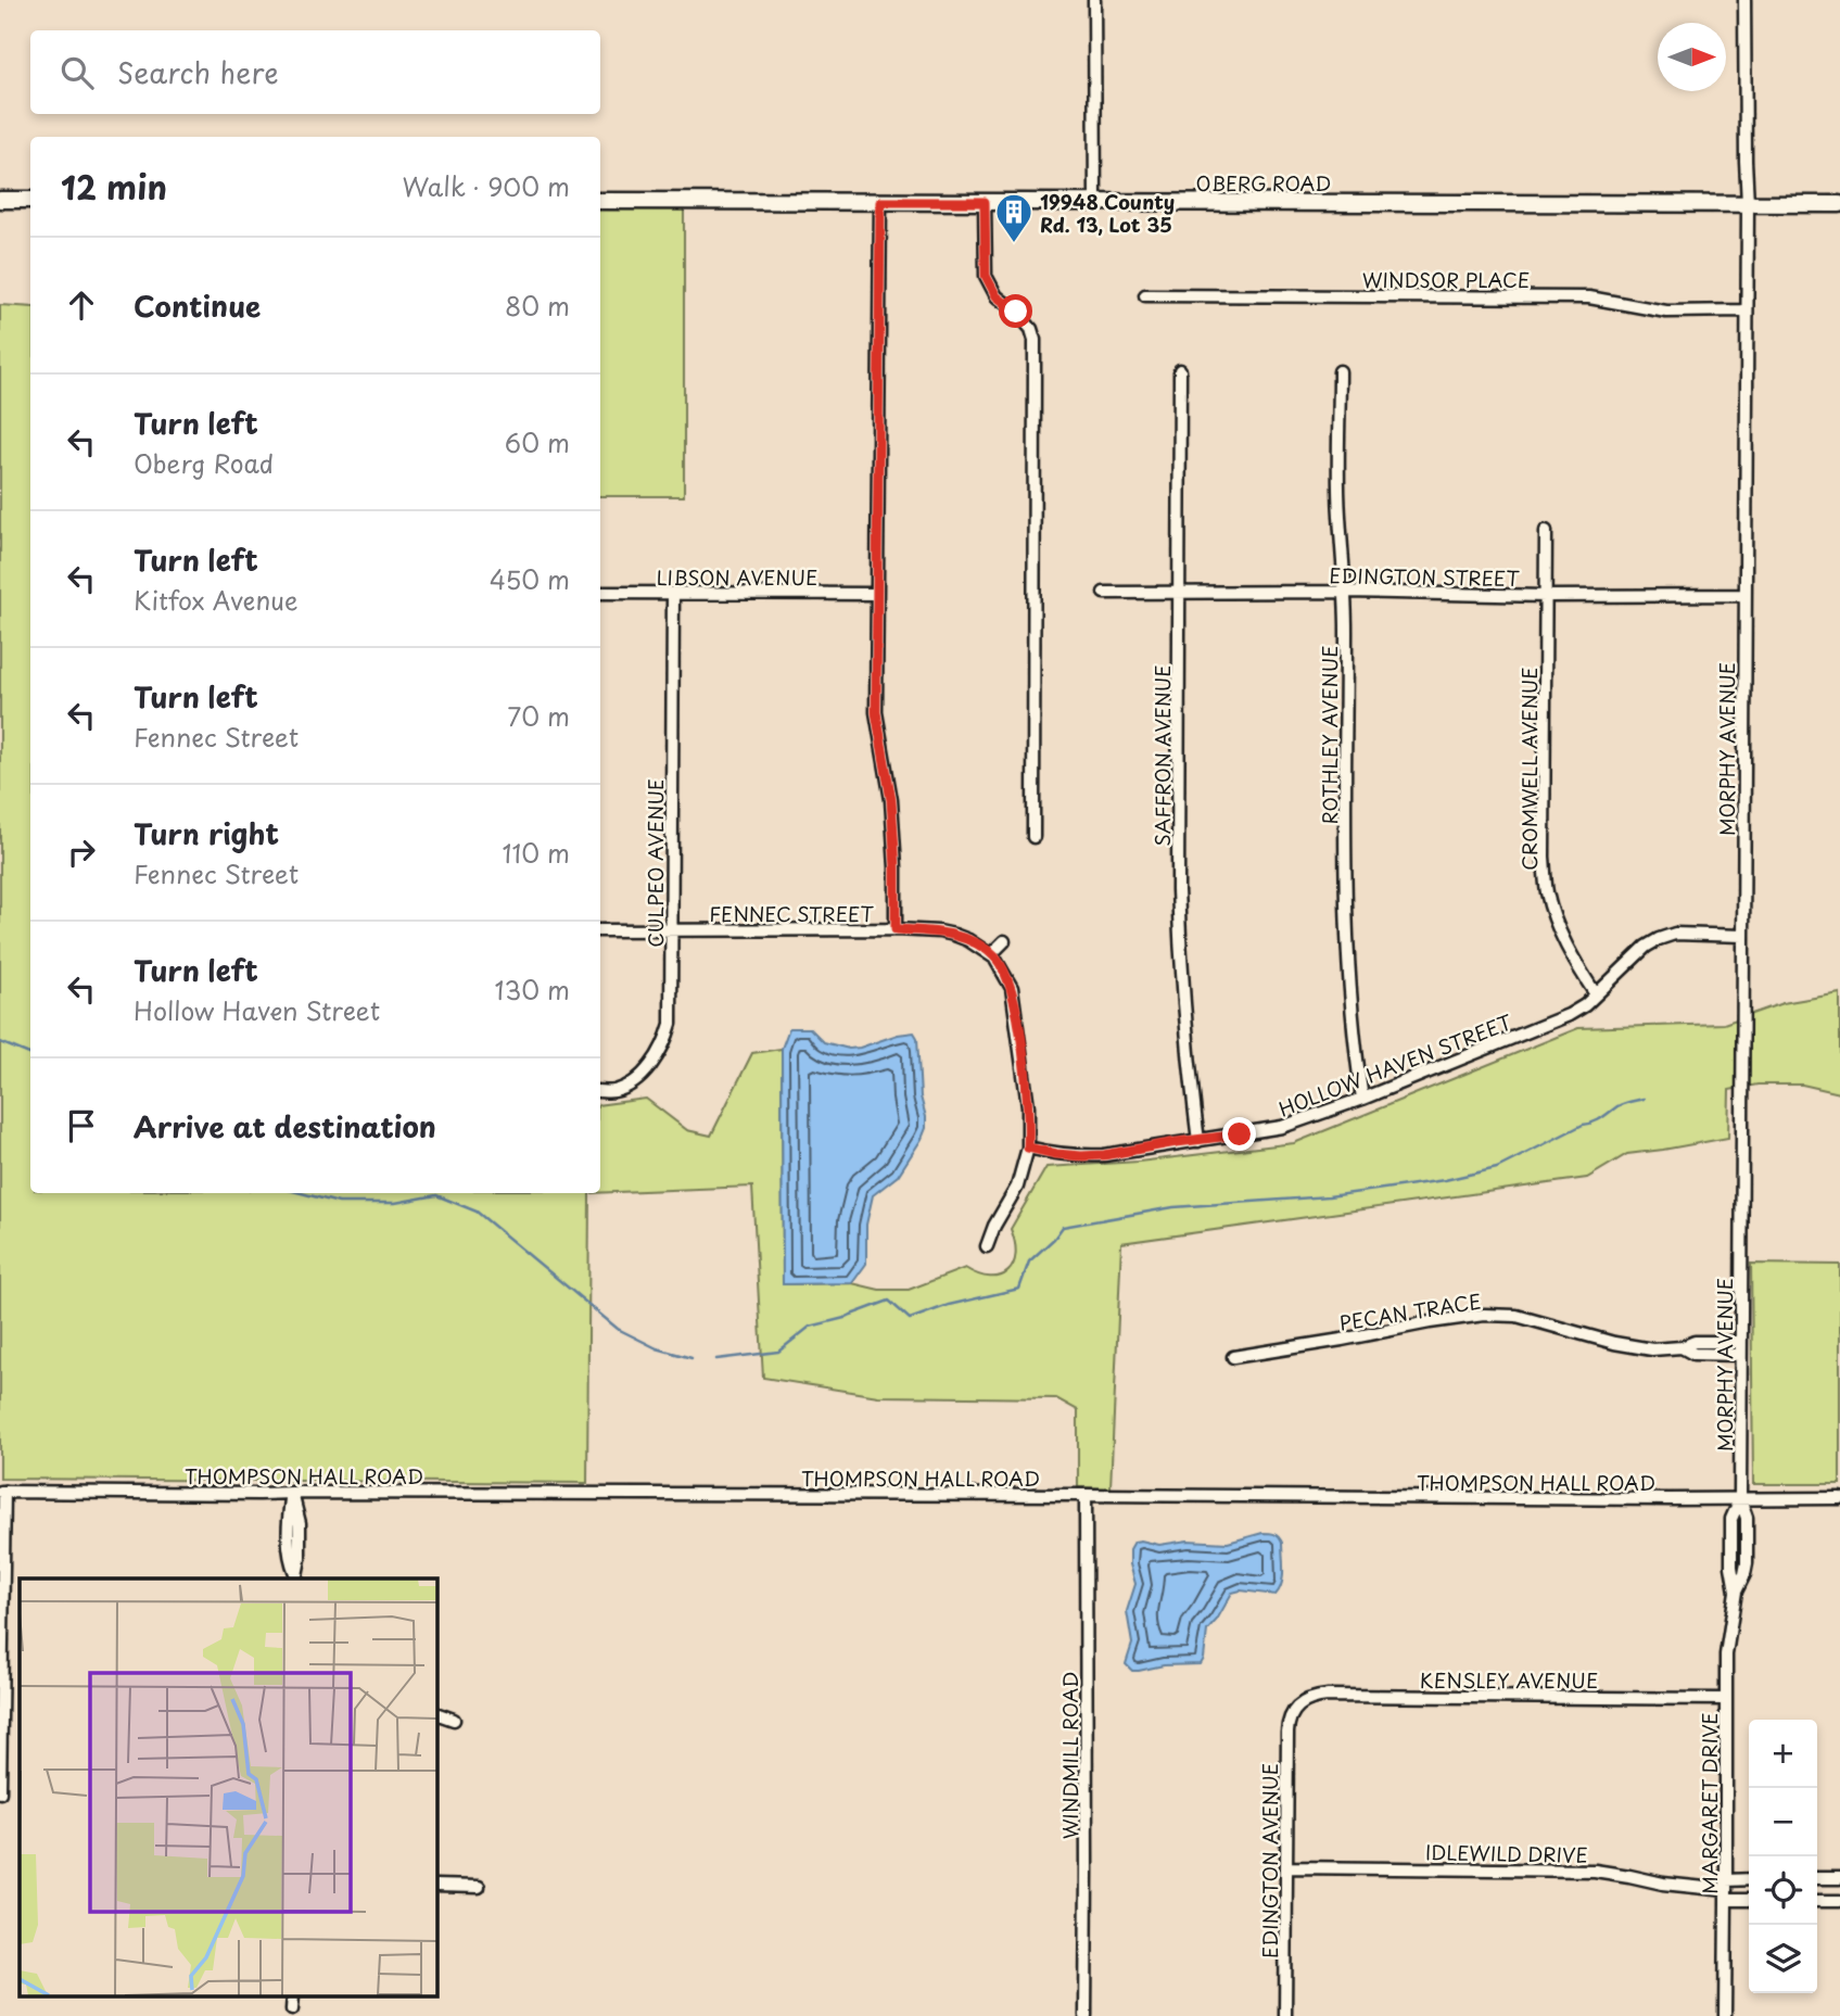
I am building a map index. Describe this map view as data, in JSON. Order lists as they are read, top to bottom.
{
  "streets": {
    "street": [
      "OBERG ROAD",
      "WINDSOR PLACE",
      "LIBSON AVENUE",
      "EDINGTON STREET",
      "ROTHLEY AVENUE",
      "MORPHY AVENUE",
      "SAFFRON AVENUE",
      "CROMWELL AVENUE",
      "CULPEO AVENUE",
      "FENNEC STREET",
      "HOLLOW HAVEN STREET",
      "PECAN TRACE",
      "THOMPSON HALL ROAD",
      "KENSLEY AVENUE",
      "WINDMILL ROAD",
      "MARGARET DRIVE",
      "IDLEWILD DRIVE",
      "EDINGTON AVENUE"
    ]
  },
  "crossings": [
    ["OBERG ROAD", "MORPHY AVENUE"],
    ["WINDSOR PLACE", "MORPHY AVENUE"],
    ["LIBSON AVENUE", "CULPEO AVENUE"],
    ["EDINGTON STREET", "ROTHLEY AVENUE"],
    ["EDINGTON STREET", "MORPHY AVENUE"],
    ["EDINGTON STREET", "SAFFRON AVENUE"],
    ["EDINGTON STREET", "CROMWELL AVENUE"],
    ["ROTHLEY AVENUE", "HOLLOW HAVEN STREET"],
    ["MORPHY AVENUE", "HOLLOW HAVEN STREET"],
    ["MORPHY AVENUE", "PECAN TRACE"],
    ["MORPHY AVENUE", "THOMPSON HALL ROAD"],
    ["MORPHY AVENUE", "MARGARET DRIVE"],
    ["SAFFRON AVENUE", "HOLLOW HAVEN STREET"],
    ["CROMWELL AVENUE", "HOLLOW HAVEN STREET"],
    ["CULPEO AVENUE", "FENNEC STREET"],
    ["FENNEC STREET", "HOLLOW HAVEN STREET"],
    ["THOMPSON HALL ROAD", "WINDMILL ROAD"],
    ["THOMPSON HALL ROAD", "MARGARET DRIVE"],
    ["KENSLEY AVENUE", "MARGARET DRIVE"],
    ["KENSLEY AVENUE", "EDINGTON AVENUE"],
    ["MARGARET DRIVE", "IDLEWILD DRIVE"],
    ["IDLEWILD DRIVE", "EDINGTON AVENUE"]
  ],
  "places": {
    "building": ["19948 County Rd. 13, Lot 35"]
  },
  "north": "right",
  "page": {
    "search": "Search here",
    "heading": ["12 min", "Walk · 900 m"],
    "list": [
      ["Continue", "80 m"],
      ["Turn left", "Oberg Road", "60 m"],
      ["Turn left", "Kitfox Avenue", "450 m"],
      ["Turn left", "Fennec Street", "70 m"],
      ["Turn right", "Fennec Street", "110 m"],
      ["Turn left", "Hollow Haven Street", "130 m"],
      "Arrive at destination"
    ],
    "map_buttons": ["+", "−"]
  }
}
